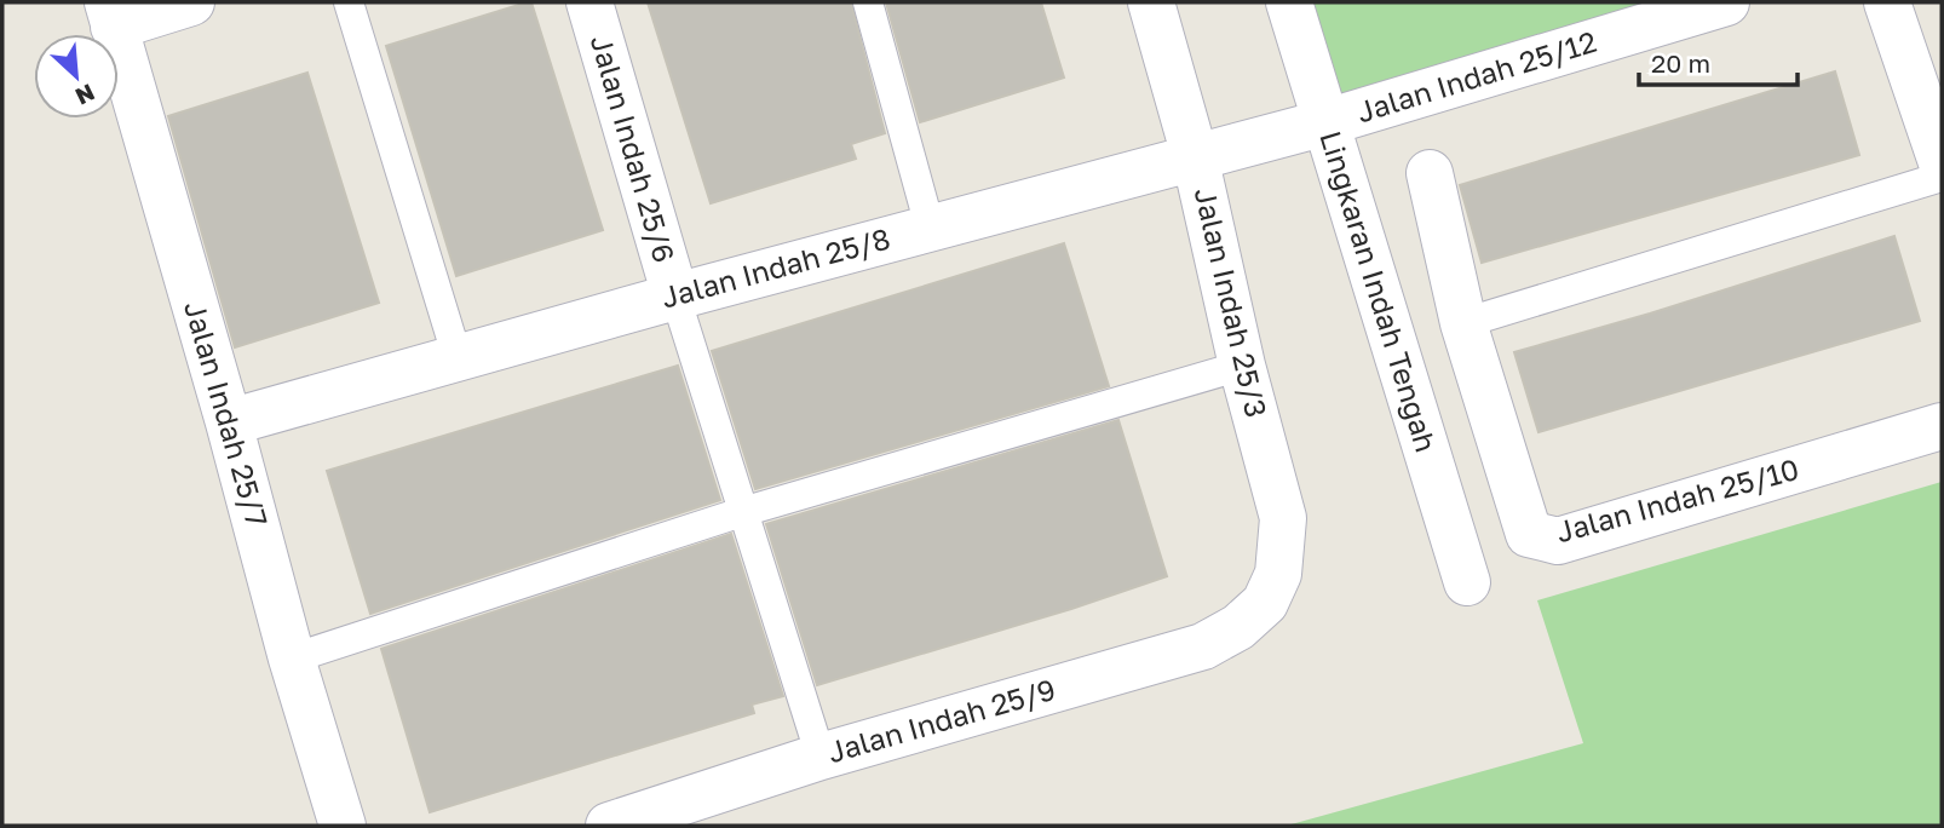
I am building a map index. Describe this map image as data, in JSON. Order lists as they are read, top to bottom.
{
  "streets": {
    "street": [
      "Jalan Indah 25/12",
      "Jalan Indah 25/6",
      "Jalan Indah 25/8",
      "Lingkaran Indah Tengah",
      "Jalan Indah 25/3",
      "Jalan Indah 25/7",
      "Jalan Indah 25/10",
      "Jalan Indah 25/9"
    ]
  },
  "crossings": [
    ["Jalan Indah 25/12", "Jalan Indah 25/8"],
    ["Jalan Indah 25/12", "Lingkaran Indah Tengah"],
    ["Jalan Indah 25/6", "Jalan Indah 25/8"],
    ["Jalan Indah 25/8", "Lingkaran Indah Tengah"],
    ["Jalan Indah 25/8", "Jalan Indah 25/3"],
    ["Jalan Indah 25/8", "Jalan Indah 25/7"],
    ["Jalan Indah 25/3", "Jalan Indah 25/9"]
  ],
  "scale_bar": "20 m",
  "north": "bottom right"
}
